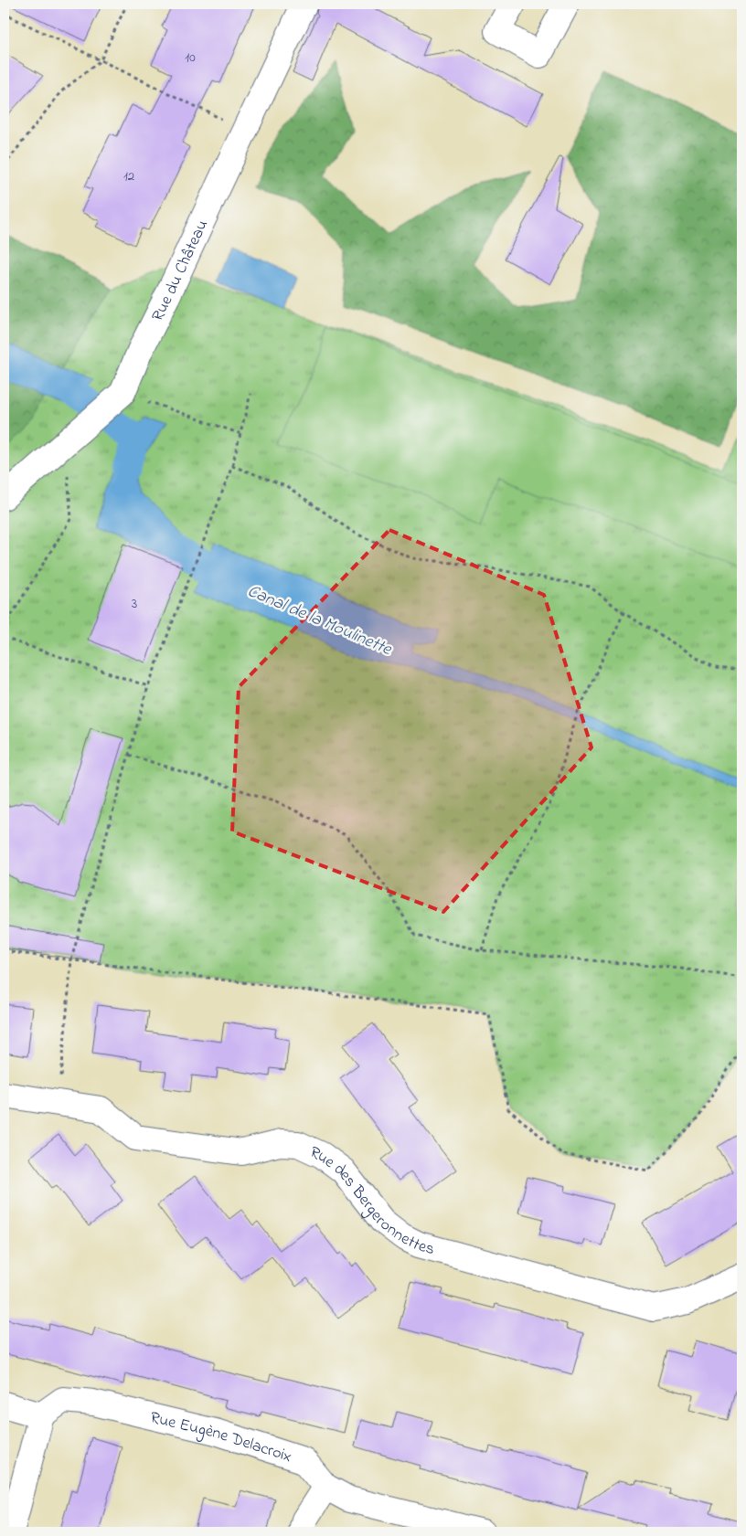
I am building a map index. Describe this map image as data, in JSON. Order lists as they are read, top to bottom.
{
  "streets": {
    "street": ["Rue du Château", "Rue des Bergeronnettes", "Rue Eugène Delacroix"]
  },
  "water": ["Canal de la Moulinette"],
  "house_numbers": ["10", "12", "3"]
}
